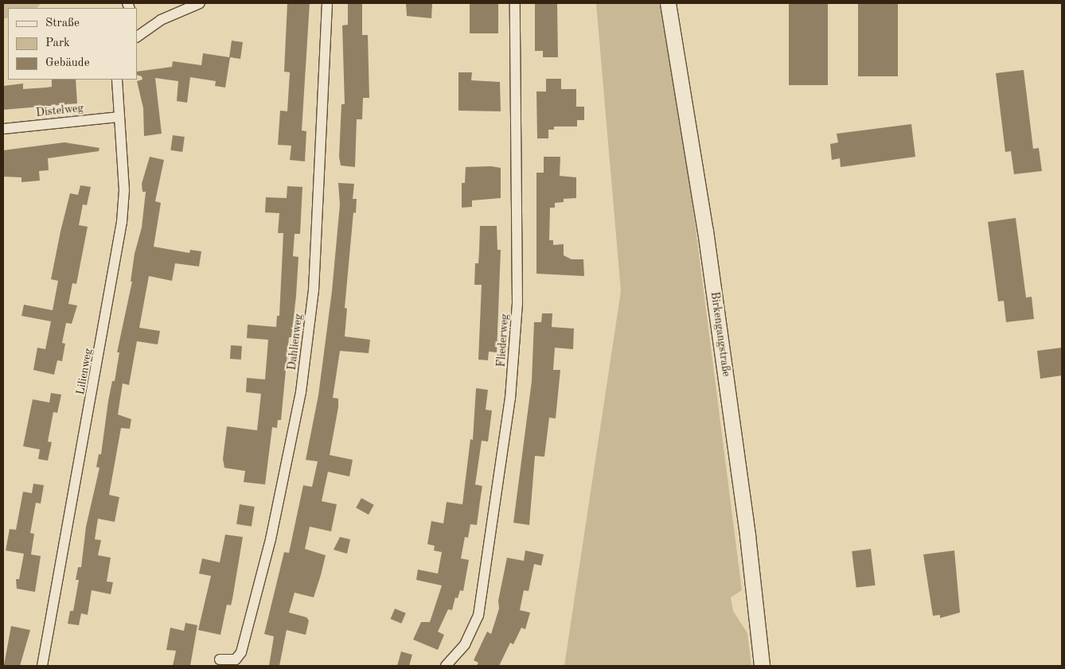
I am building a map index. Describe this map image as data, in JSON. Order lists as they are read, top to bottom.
{
  "streets": {
    "street": [
      "Distelweg",
      "Birkengangstraße",
      "Fliederweg",
      "Dahlienweg",
      "Lilienweg"
    ]
  },
  "crossings": [
    ["Distelweg", "Lilienweg"]
  ],
  "legend": ["Straße", "Park", "Gebäude"]
}
